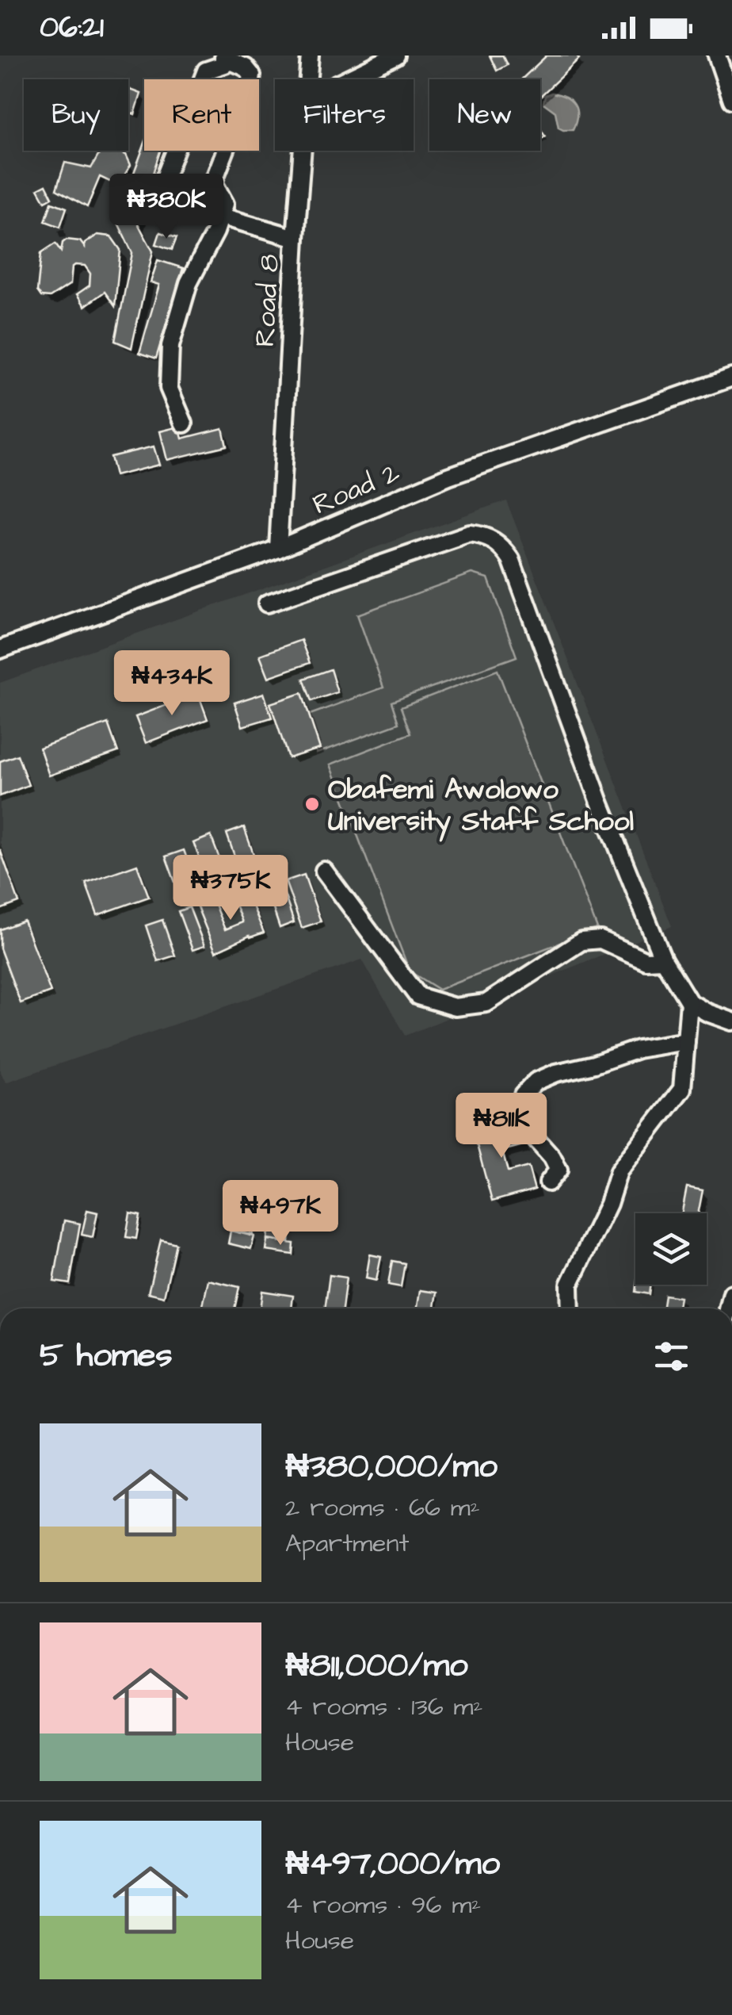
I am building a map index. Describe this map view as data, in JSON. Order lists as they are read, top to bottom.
{
  "streets": {
    "street": ["Road 8", "Road 2"]
  },
  "crossings": [
    ["Road 8", "Road 2"]
  ],
  "places": ["Obafemi Awolowo University Staff School"],
  "page": {
    "status": "06:21",
    "chip": [
      "Buy",
      "Rent",
      "Filters",
      "New"
    ],
    "price": [
      "₦380K",
      "₦434K",
      "₦375K",
      "₦811K",
      "₦497K"
    ],
    "heading": "5 homes",
    "list": [
      {
        "name": "₦380,000/mo",
        "note": "2 rooms · 66 m² · Apartment"
      },
      {
        "name": "₦811,000/mo",
        "note": "4 rooms · 136 m² · House"
      },
      {
        "name": "₦497,000/mo",
        "note": "4 rooms · 96 m² · House"
      }
    ]
  }
}
